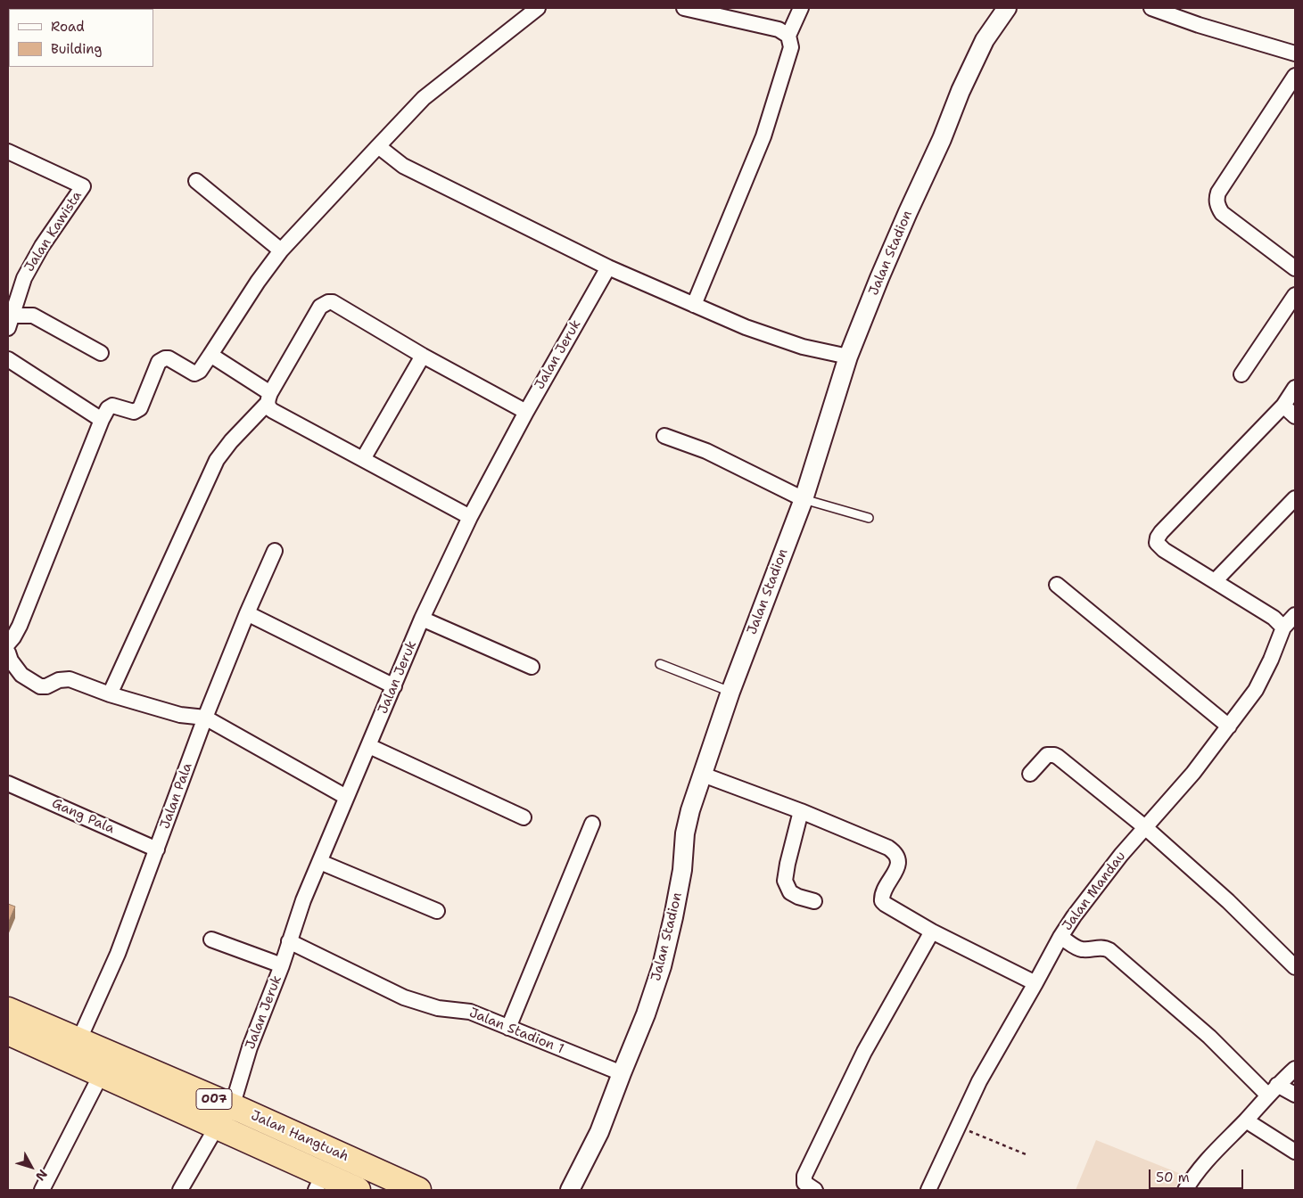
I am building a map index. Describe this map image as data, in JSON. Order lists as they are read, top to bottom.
{
  "streets": {
    "highway": ["007", "Jalan Hangtuah"],
    "street": [
      "Jalan Kawista",
      "Jalan Stadion",
      "Jalan Jeruk",
      "Jalan Pala",
      "Gang Pala",
      "Jalan Mandau",
      "Jalan Stadion 1"
    ]
  },
  "crossings": [
    ["Jalan Stadion", "Jalan Stadion 1"],
    ["Jalan Jeruk", "Jalan Stadion 1"],
    ["Jalan Jeruk", "Jalan Hangtuah"],
    ["Jalan Pala", "Gang Pala"],
    ["Jalan Pala", "Jalan Hangtuah"]
  ],
  "legend": ["Road", "Building"],
  "scale_bar": "50 m",
  "north": "bottom right"
}
